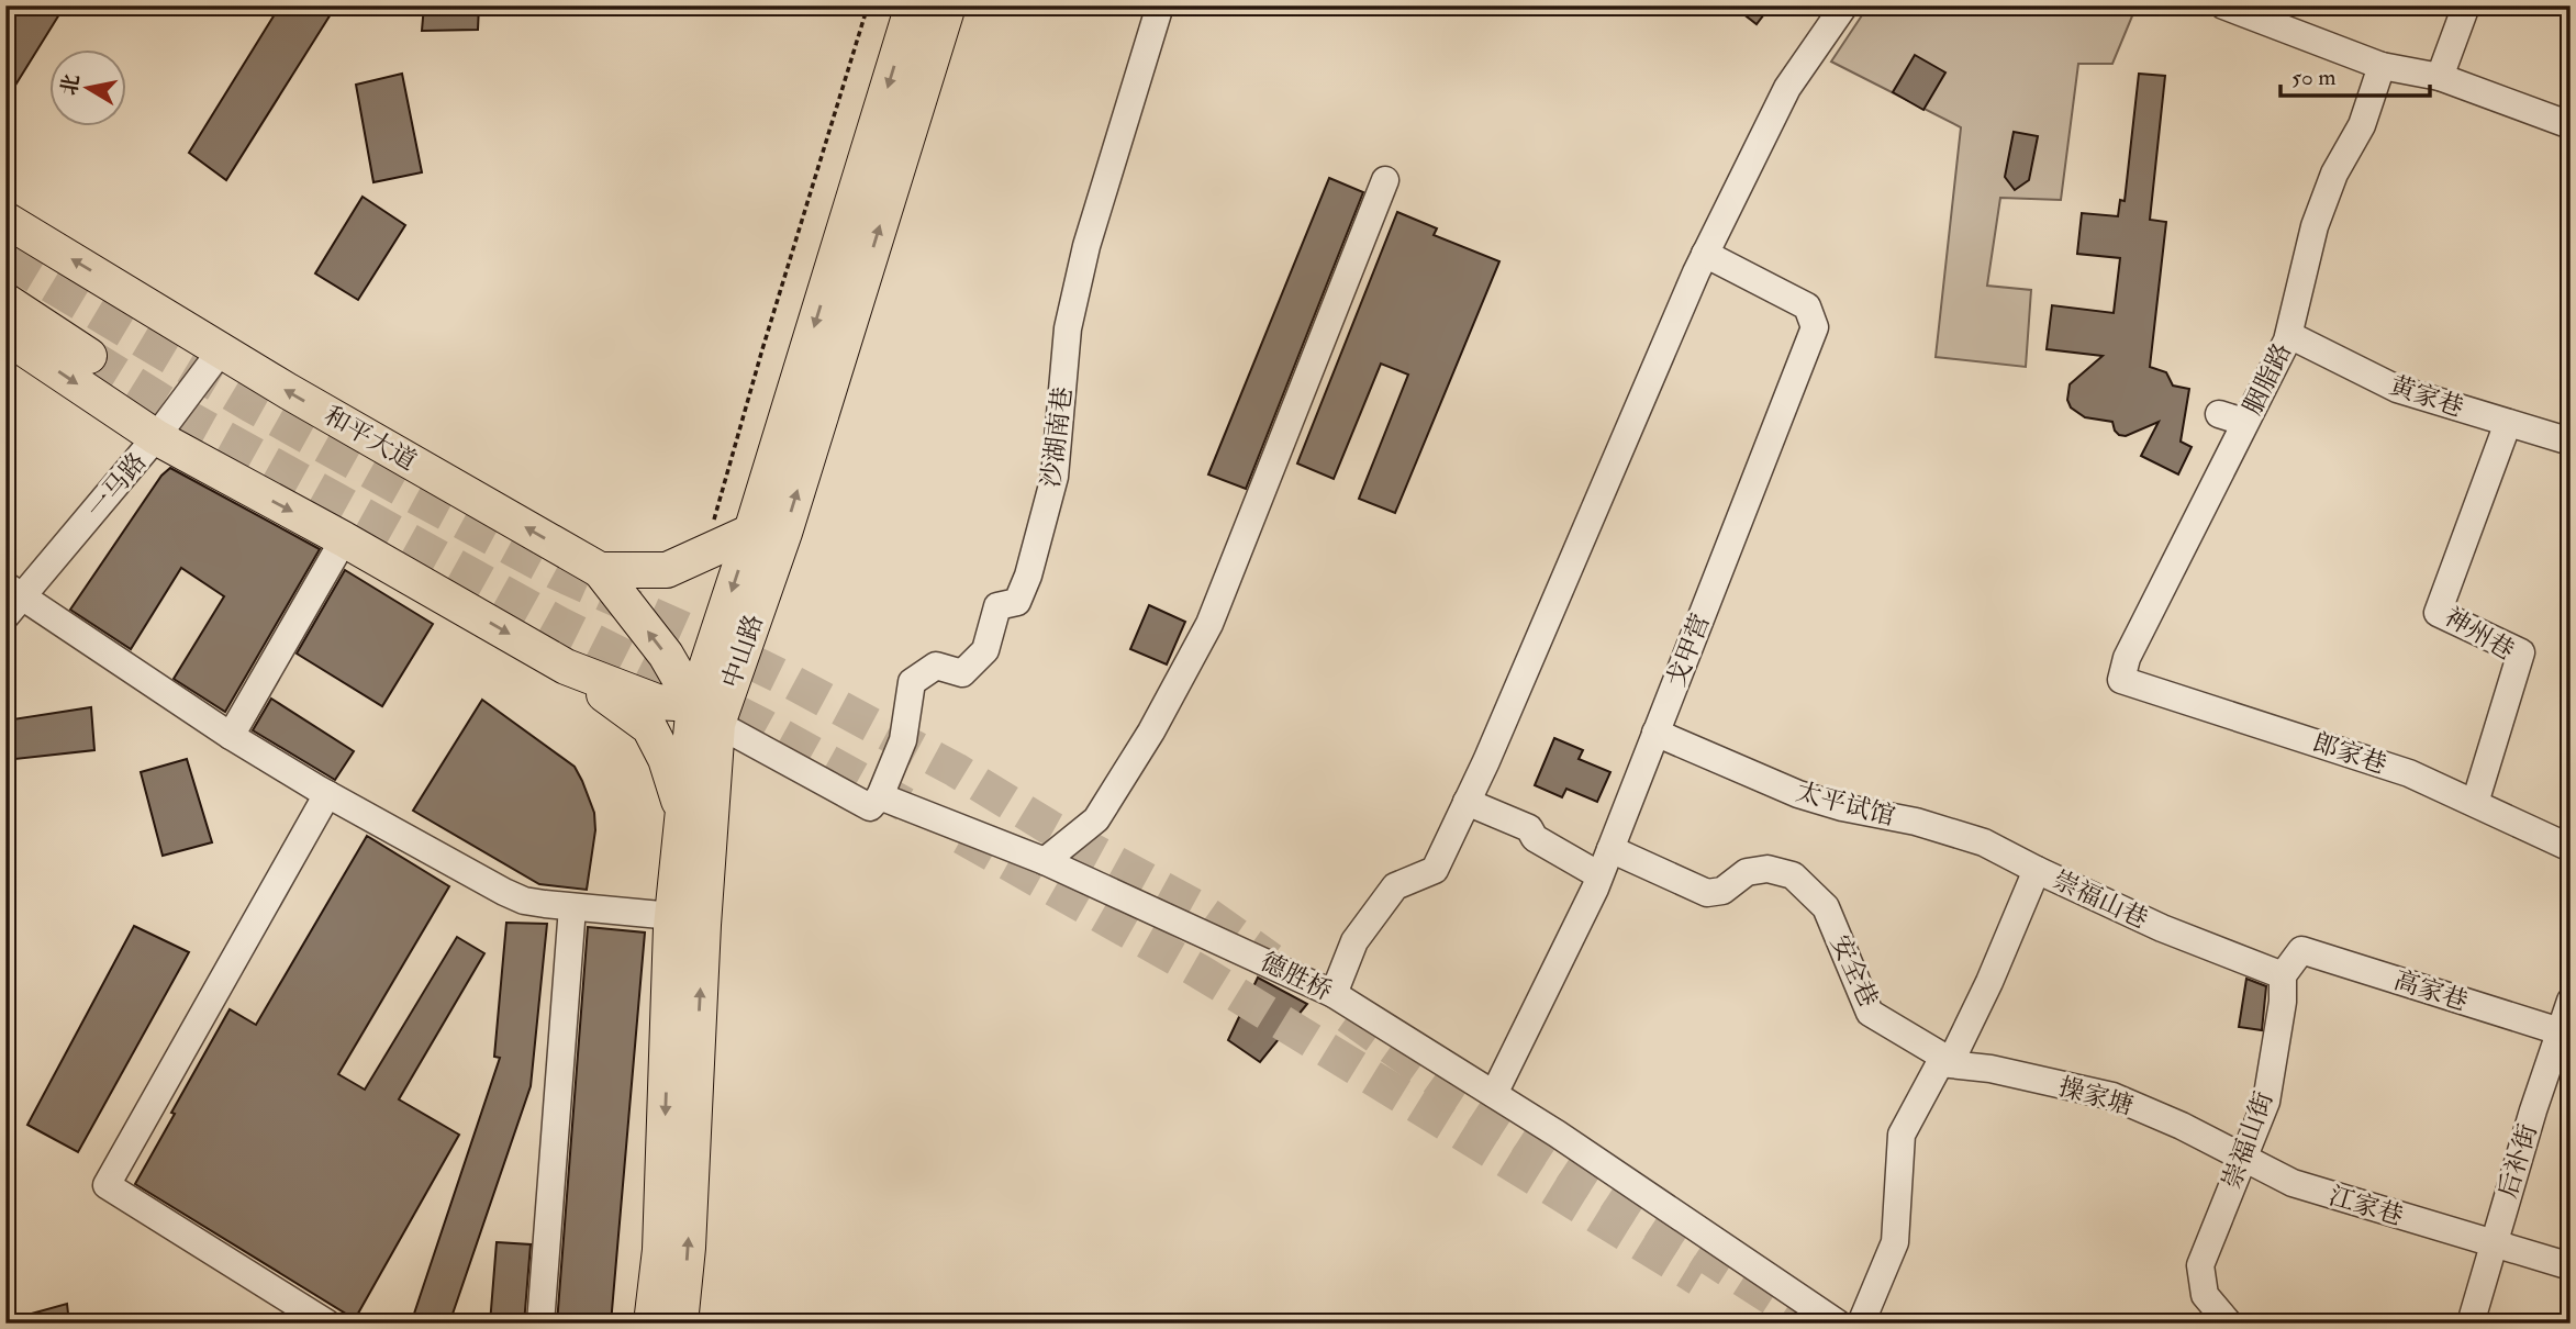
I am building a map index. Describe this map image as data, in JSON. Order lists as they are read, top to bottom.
{
  "streets": {
    "main road": ["和平大道", "中山路"],
    "street": [
      "胭脂路",
      "黄家巷",
      "沙湖南巷",
      "一马路",
      "神州巷",
      "戈甲营",
      "郎家巷",
      "太平试馆",
      "崇福山巷",
      "安全巷",
      "德胜桥",
      "高家巷",
      "操家塘",
      "崇福山街",
      "后补街",
      "江家巷"
    ]
  },
  "crossings": [
    ["胭脂路", "黄家巷"],
    ["胭脂路", "郎家巷"],
    ["黄家巷", "神州巷"],
    ["沙湖南巷", "德胜桥"],
    ["和平大道", "一马路"],
    ["和平大道", "中山路"],
    ["神州巷", "郎家巷"],
    ["戈甲营", "太平试馆"],
    ["戈甲营", "安全巷"],
    ["戈甲营", "德胜桥"],
    ["中山路", "德胜桥"],
    ["太平试馆", "崇福山巷"],
    ["崇福山巷", "安全巷"],
    ["崇福山巷", "高家巷"],
    ["崇福山巷", "操家塘"],
    ["崇福山巷", "崇福山街"],
    ["安全巷", "操家塘"],
    ["高家巷", "崇福山街"],
    ["高家巷", "后补街"],
    ["操家塘", "崇福山街"],
    ["操家塘", "江家巷"],
    ["崇福山街", "江家巷"],
    ["后补街", "江家巷"]
  ],
  "scale_bar": "50 m",
  "north": "left"
}
